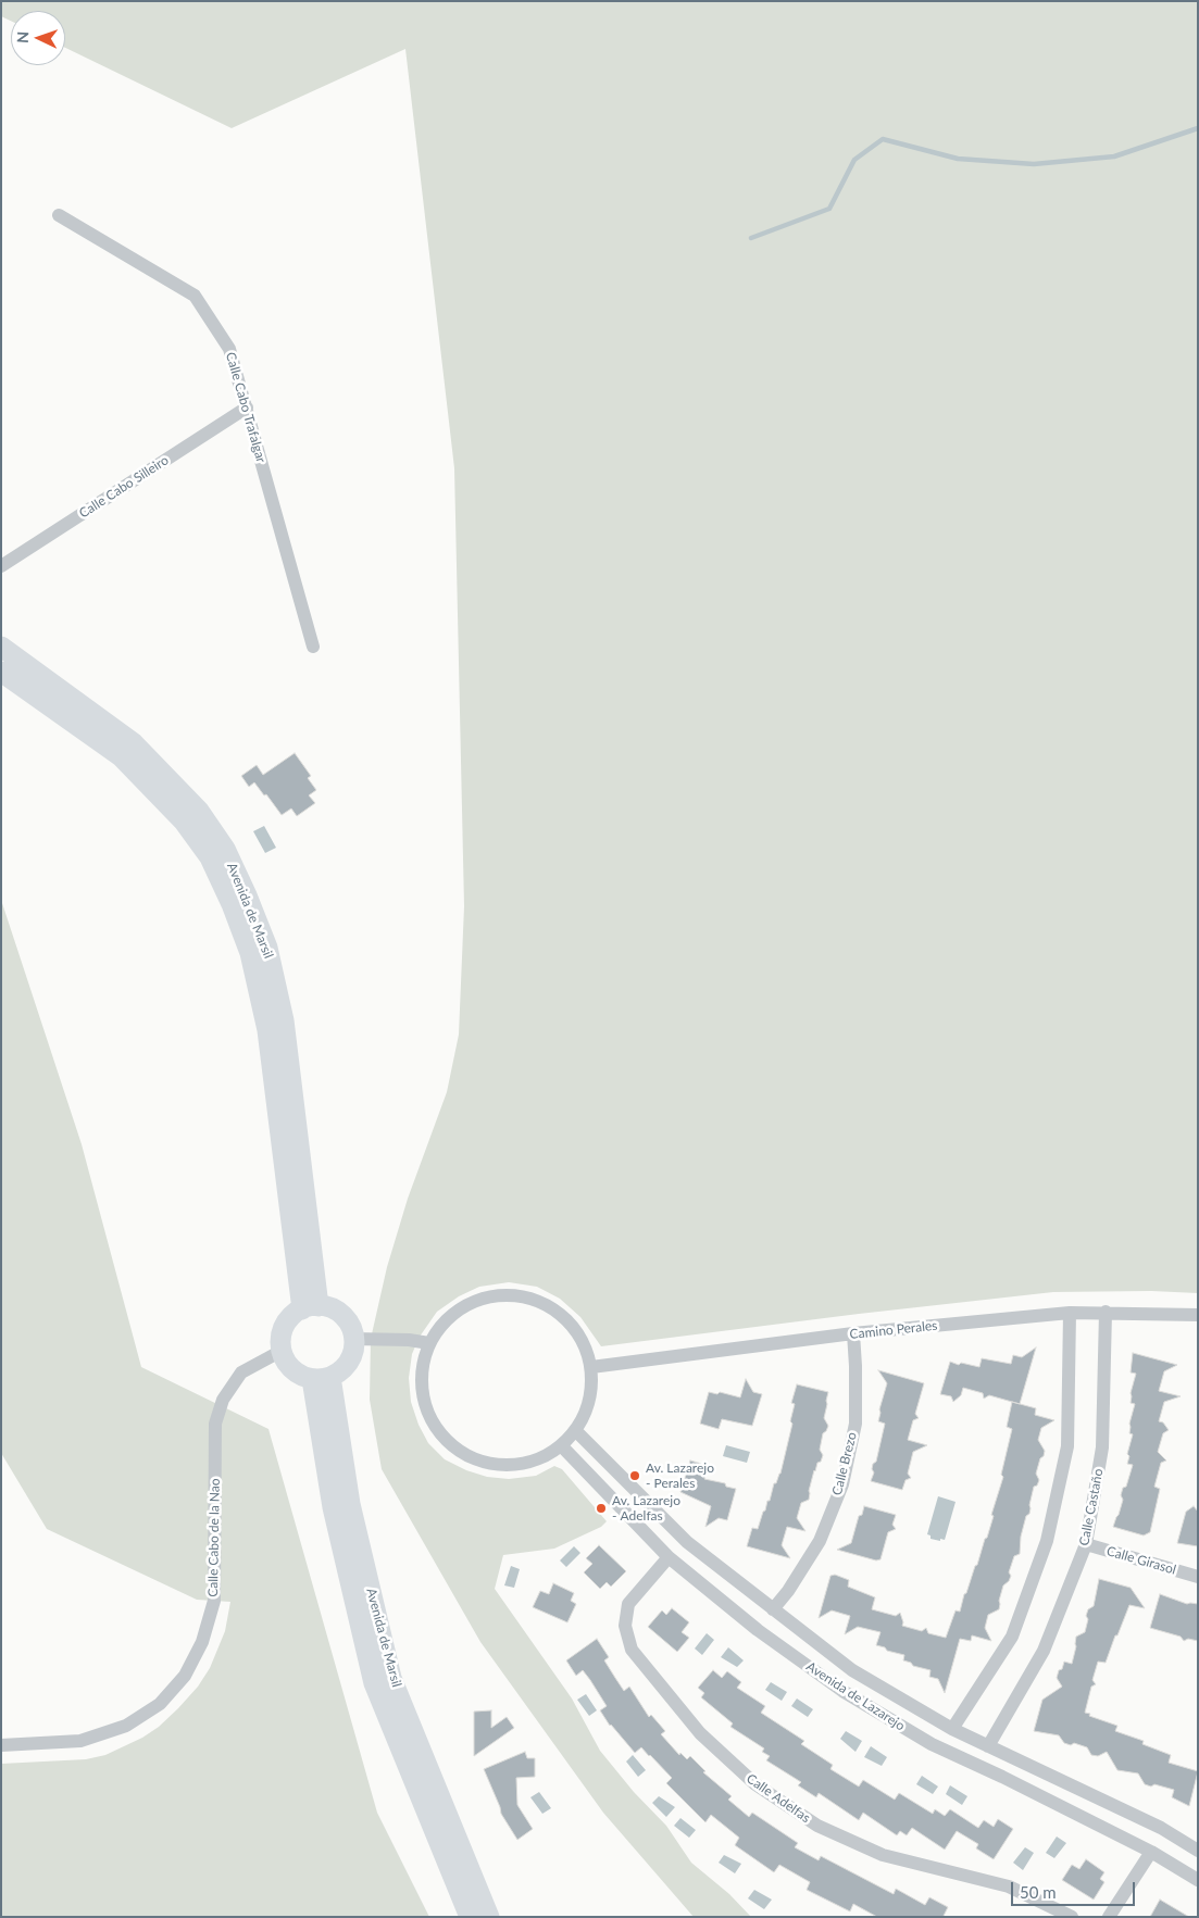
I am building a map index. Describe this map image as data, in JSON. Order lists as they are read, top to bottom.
{
  "streets": {
    "street": [
      "Calle Cabo Trafalgar",
      "Calle Cabo Silleiro",
      "Avenida de Marsil",
      "Camino Perales",
      "Calle Brezo",
      "Calle Castaño",
      "Calle Cabo de la Nao",
      "Calle Girasol",
      "Avenida de Lazarejo",
      "Calle Adelfas"
    ]
  },
  "crossings": [
    ["Calle Cabo Trafalgar", "Calle Cabo Silleiro"],
    ["Avenida de Marsil", "Calle Cabo de la Nao"],
    ["Camino Perales", "Calle Brezo"],
    ["Camino Perales", "Calle Castaño"],
    ["Camino Perales", "Avenida de Lazarejo"],
    ["Calle Brezo", "Avenida de Lazarejo"],
    ["Calle Castaño", "Calle Girasol"],
    ["Calle Castaño", "Avenida de Lazarejo"],
    ["Avenida de Lazarejo", "Calle Adelfas"]
  ],
  "places": ["Av. Lazarejo - Perales", "Av. Lazarejo - Adelfas"],
  "scale_bar": "50 m",
  "north": "left"
}
